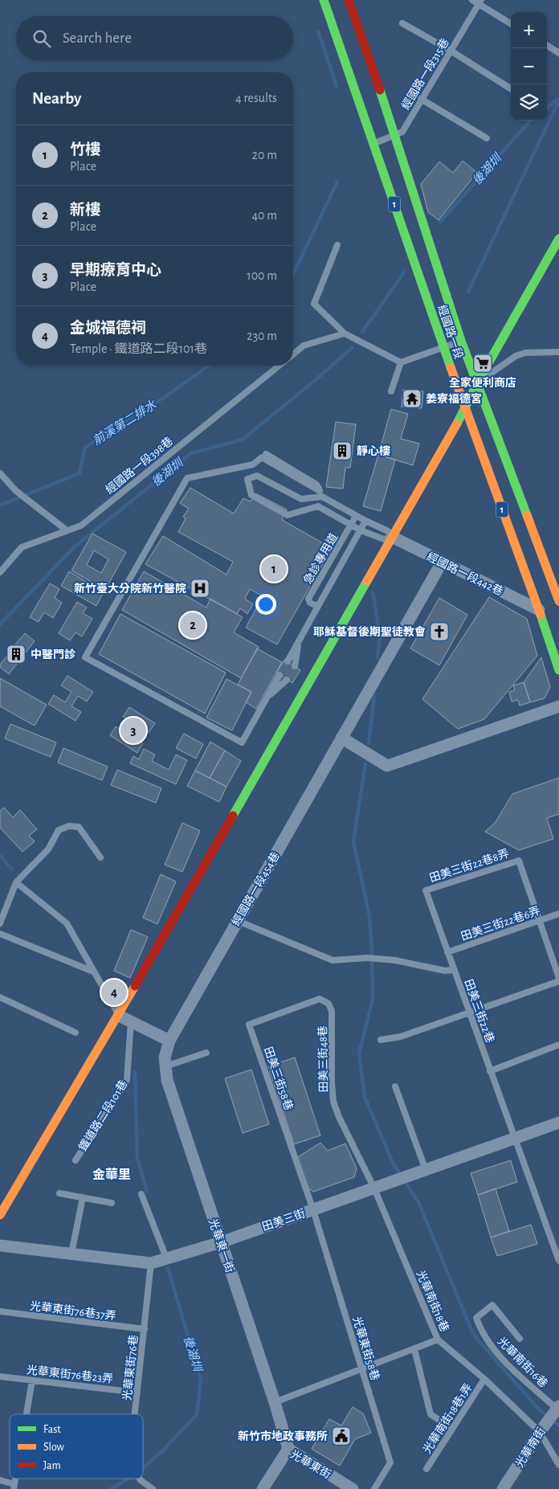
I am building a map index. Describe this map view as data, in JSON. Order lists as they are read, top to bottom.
{
  "streets": {
    "main road": ["1", "經國路一段"],
    "street": [
      "經國路一段442巷",
      "經國路一段454巷",
      "田美三街",
      "光華東一街",
      "光華南街",
      "光華東街"
    ],
    "lane": [
      "經國路一段315巷",
      "經國路一段398巷",
      "急診專用道",
      "田美三街22巷8弄",
      "田美三街22巷6弄",
      "田美三街22巷",
      "田美三街48巷",
      "田美三街58巷",
      "鐵道路二段101巷",
      "光華南街18巷",
      "光華東街76巷37弄",
      "光華東街58巷",
      "光華南街16巷",
      "光華東街76巷",
      "光華東街76巷23弄",
      "光華南街18巷1弄"
    ]
  },
  "crossings": [
    ["經國路一段315巷", "經國路一段"],
    ["經國路一段", "經國路一段442巷"],
    ["急診專用道", "經國路一段442巷"],
    ["經國路一段442巷", "經國路一段454巷"],
    ["田美三街22巷8弄", "田美三街22巷6弄"],
    ["田美三街22巷8弄", "田美三街22巷"],
    ["經國路一段454巷", "光華東一街"],
    ["田美三街22巷6弄", "田美三街22巷"],
    ["田美三街22巷", "田美三街"],
    ["田美三街48巷", "田美三街58巷"],
    ["田美三街48巷", "田美三街"],
    ["田美三街48巷", "光華南街18巷"],
    ["田美三街58巷", "田美三街"],
    ["田美三街58巷", "光華東街58巷"],
    ["田美三街", "光華東一街"],
    ["田美三街", "光華南街18巷"],
    ["田美三街", "光華東街58巷"],
    ["田美三街", "光華東街76巷"],
    ["光華東一街", "光華東街"],
    ["光華南街18巷", "光華南街18巷1弄"],
    ["光華南街18巷", "光華南街"],
    ["光華東街76巷37弄", "光華東街76巷"],
    ["光華南街16巷", "光華南街"],
    ["光華東街76巷", "光華東街76巷23弄"]
  ],
  "districts": ["金華里"],
  "water": ["後湖圳", "前溪第二排水"],
  "places": {
    "supermarket": ["全家便利商店"],
    "temple": ["姜寮福德宮"],
    "building": ["靜心樓", "中醫門診"],
    "hospital": ["新竹臺大分院新竹醫院"],
    "church": ["耶穌基督後期聖徒教會"],
    "public building": ["新竹市地政事務所"]
  },
  "legend": ["Fast", "Slow", "Jam"],
  "page": {
    "map_buttons": ["+", "−"],
    "search": "Search here",
    "heading": ["Nearby", "4 results"],
    "list": [
      {
        "mark": "1",
        "name": "竹樓",
        "note": "Place",
        "value": "20 m"
      },
      {
        "mark": "2",
        "name": "新樓",
        "note": "Place",
        "value": "40 m"
      },
      {
        "mark": "3",
        "name": "早期療育中心",
        "note": "Place",
        "value": "100 m"
      },
      {
        "mark": "4",
        "name": "金城福德祠",
        "note": "Temple · 鐵道路二段101巷",
        "value": "230 m"
      }
    ],
    "pins": [
      "1",
      "2",
      "3",
      "4"
    ]
  }
}
